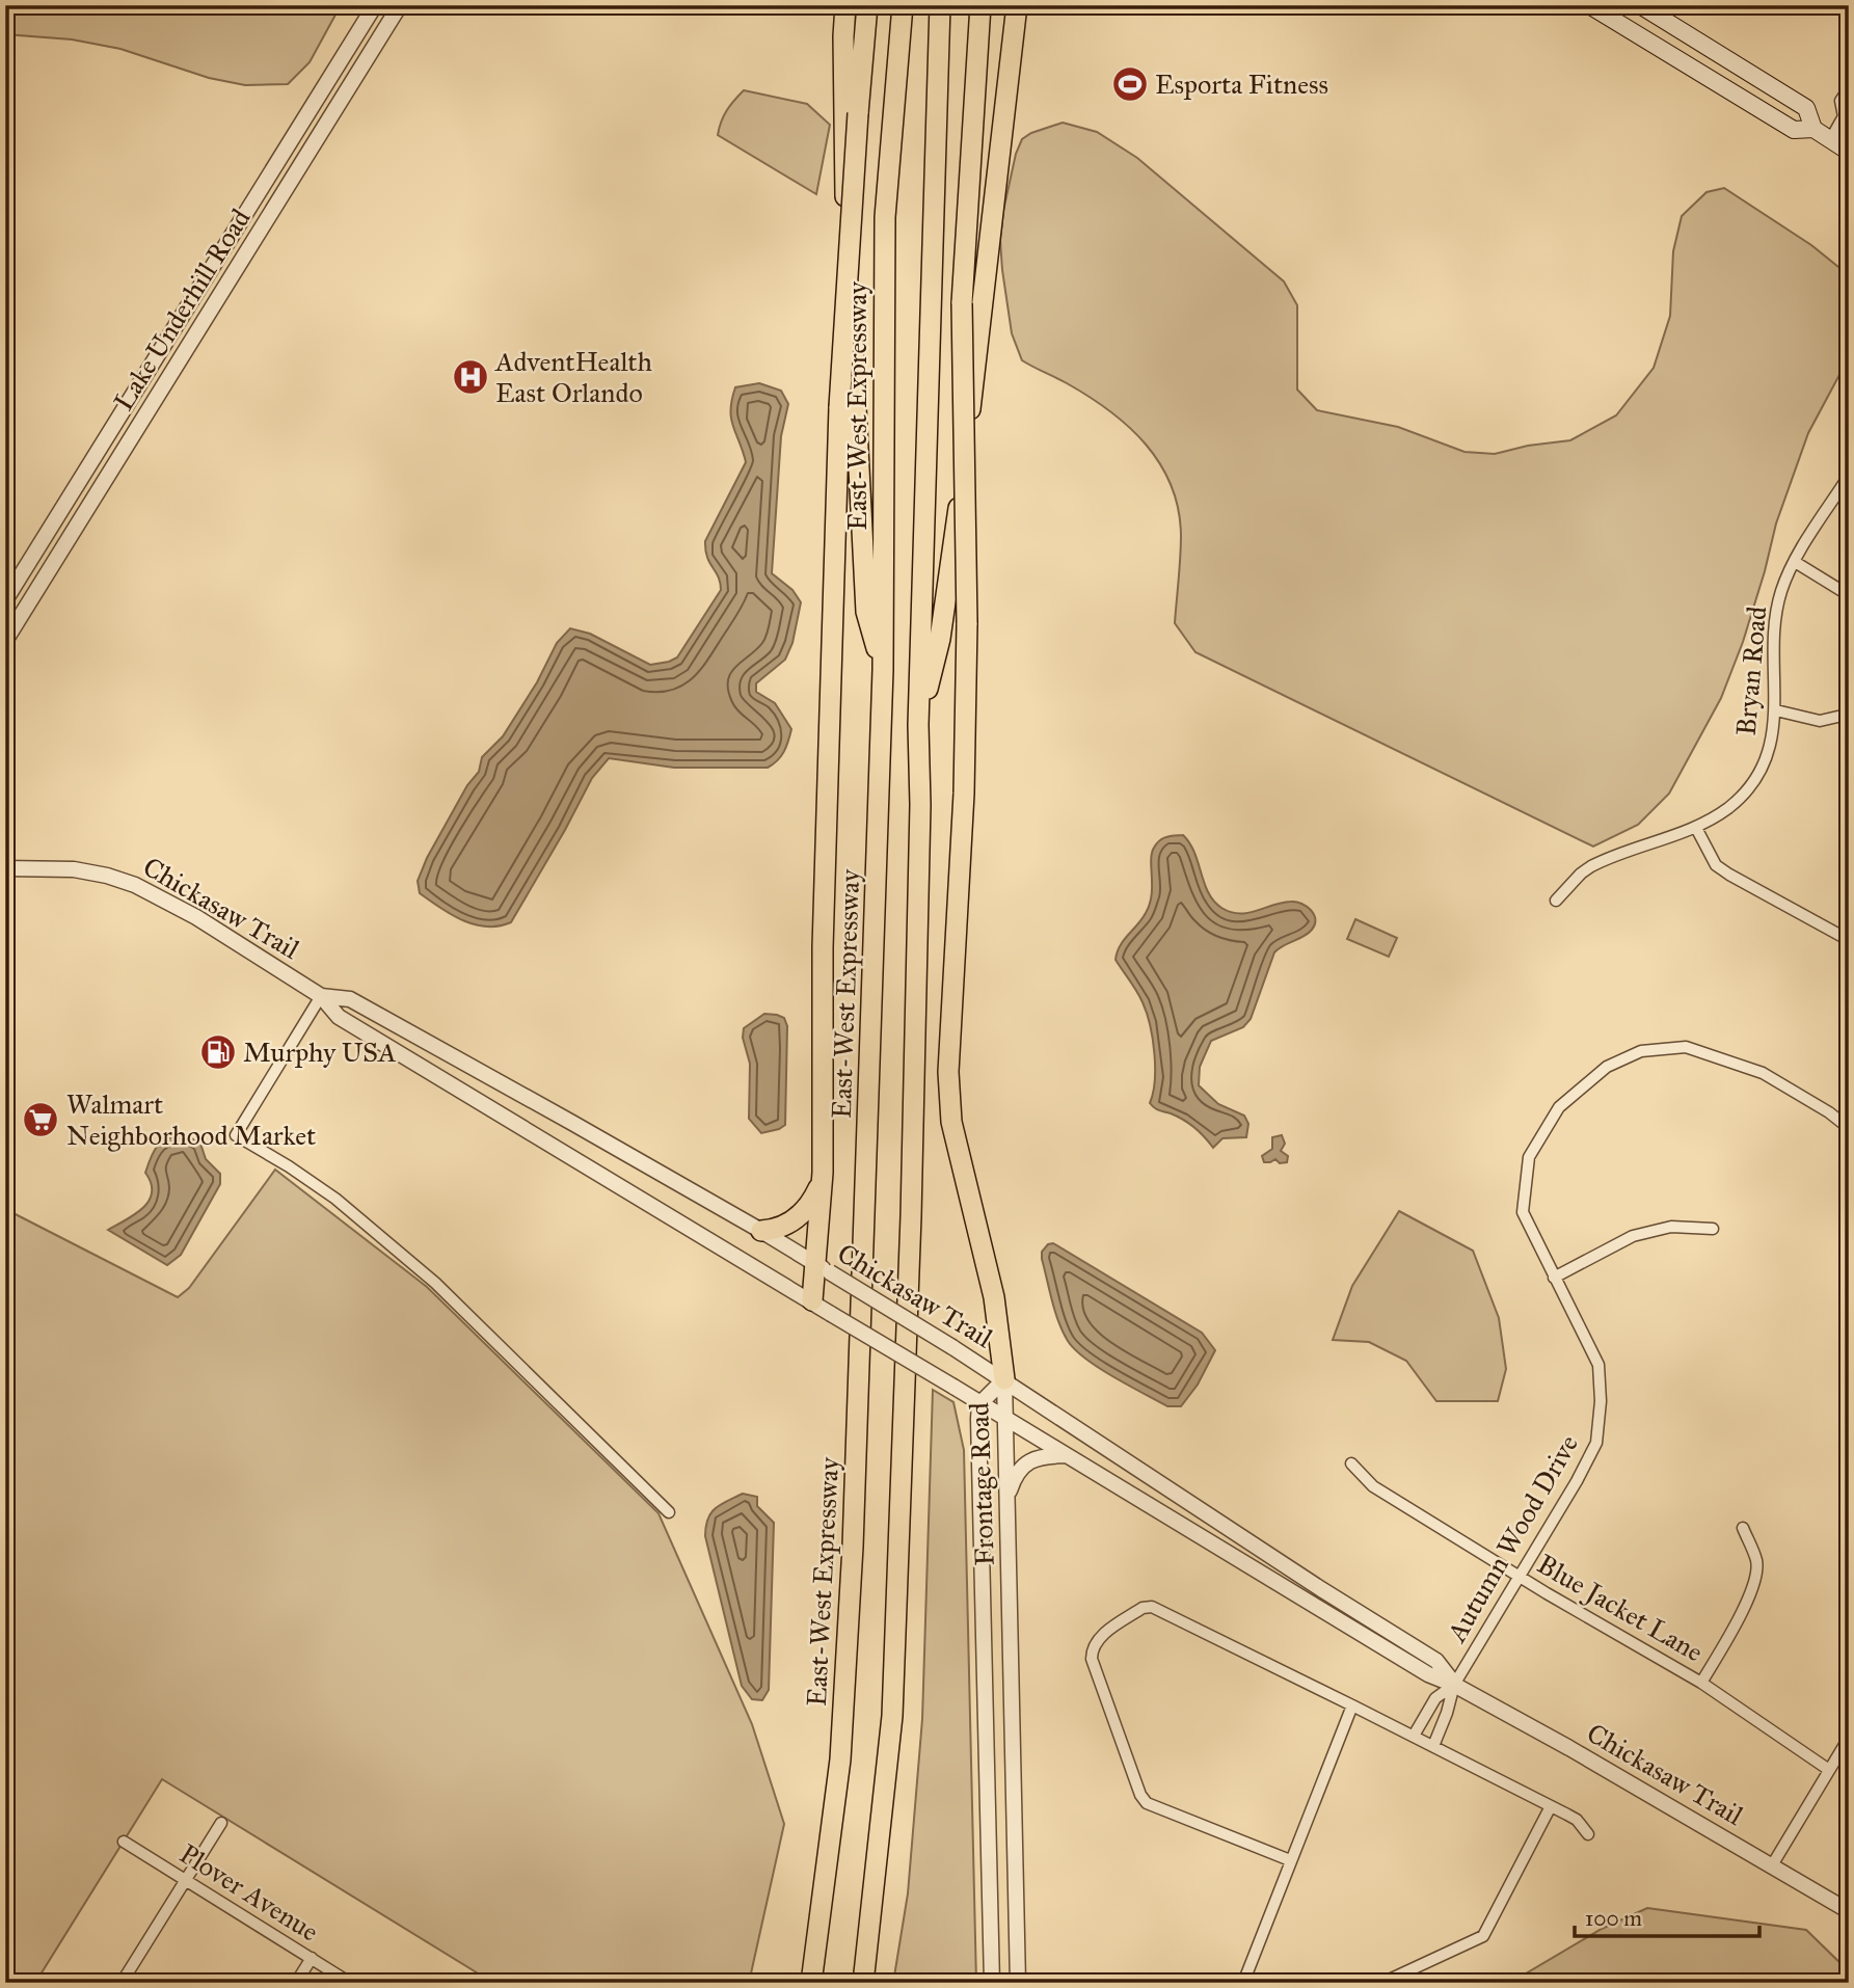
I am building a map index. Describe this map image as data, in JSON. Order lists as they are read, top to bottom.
{
  "streets": {
    "highway": ["East-West Expressway"],
    "street": [
      "Lake Underhill Road",
      "Bryan Road",
      "Chickasaw Trail",
      "Frontage Road",
      "Autumn Wood Drive",
      "Blue Jacket Lane",
      "Plover Avenue"
    ]
  },
  "crossings": [
    ["Chickasaw Trail", "Frontage Road"],
    ["Chickasaw Trail", "Autumn Wood Drive"],
    ["Autumn Wood Drive", "Blue Jacket Lane"]
  ],
  "places": {
    "sports": ["Esporta Fitness"],
    "hospital": ["AdventHealth East Orlando"],
    "fuel station": ["Murphy USA"],
    "supermarket": ["Walmart Neighborhood Market"]
  },
  "scale_bar": "100 m"
}
